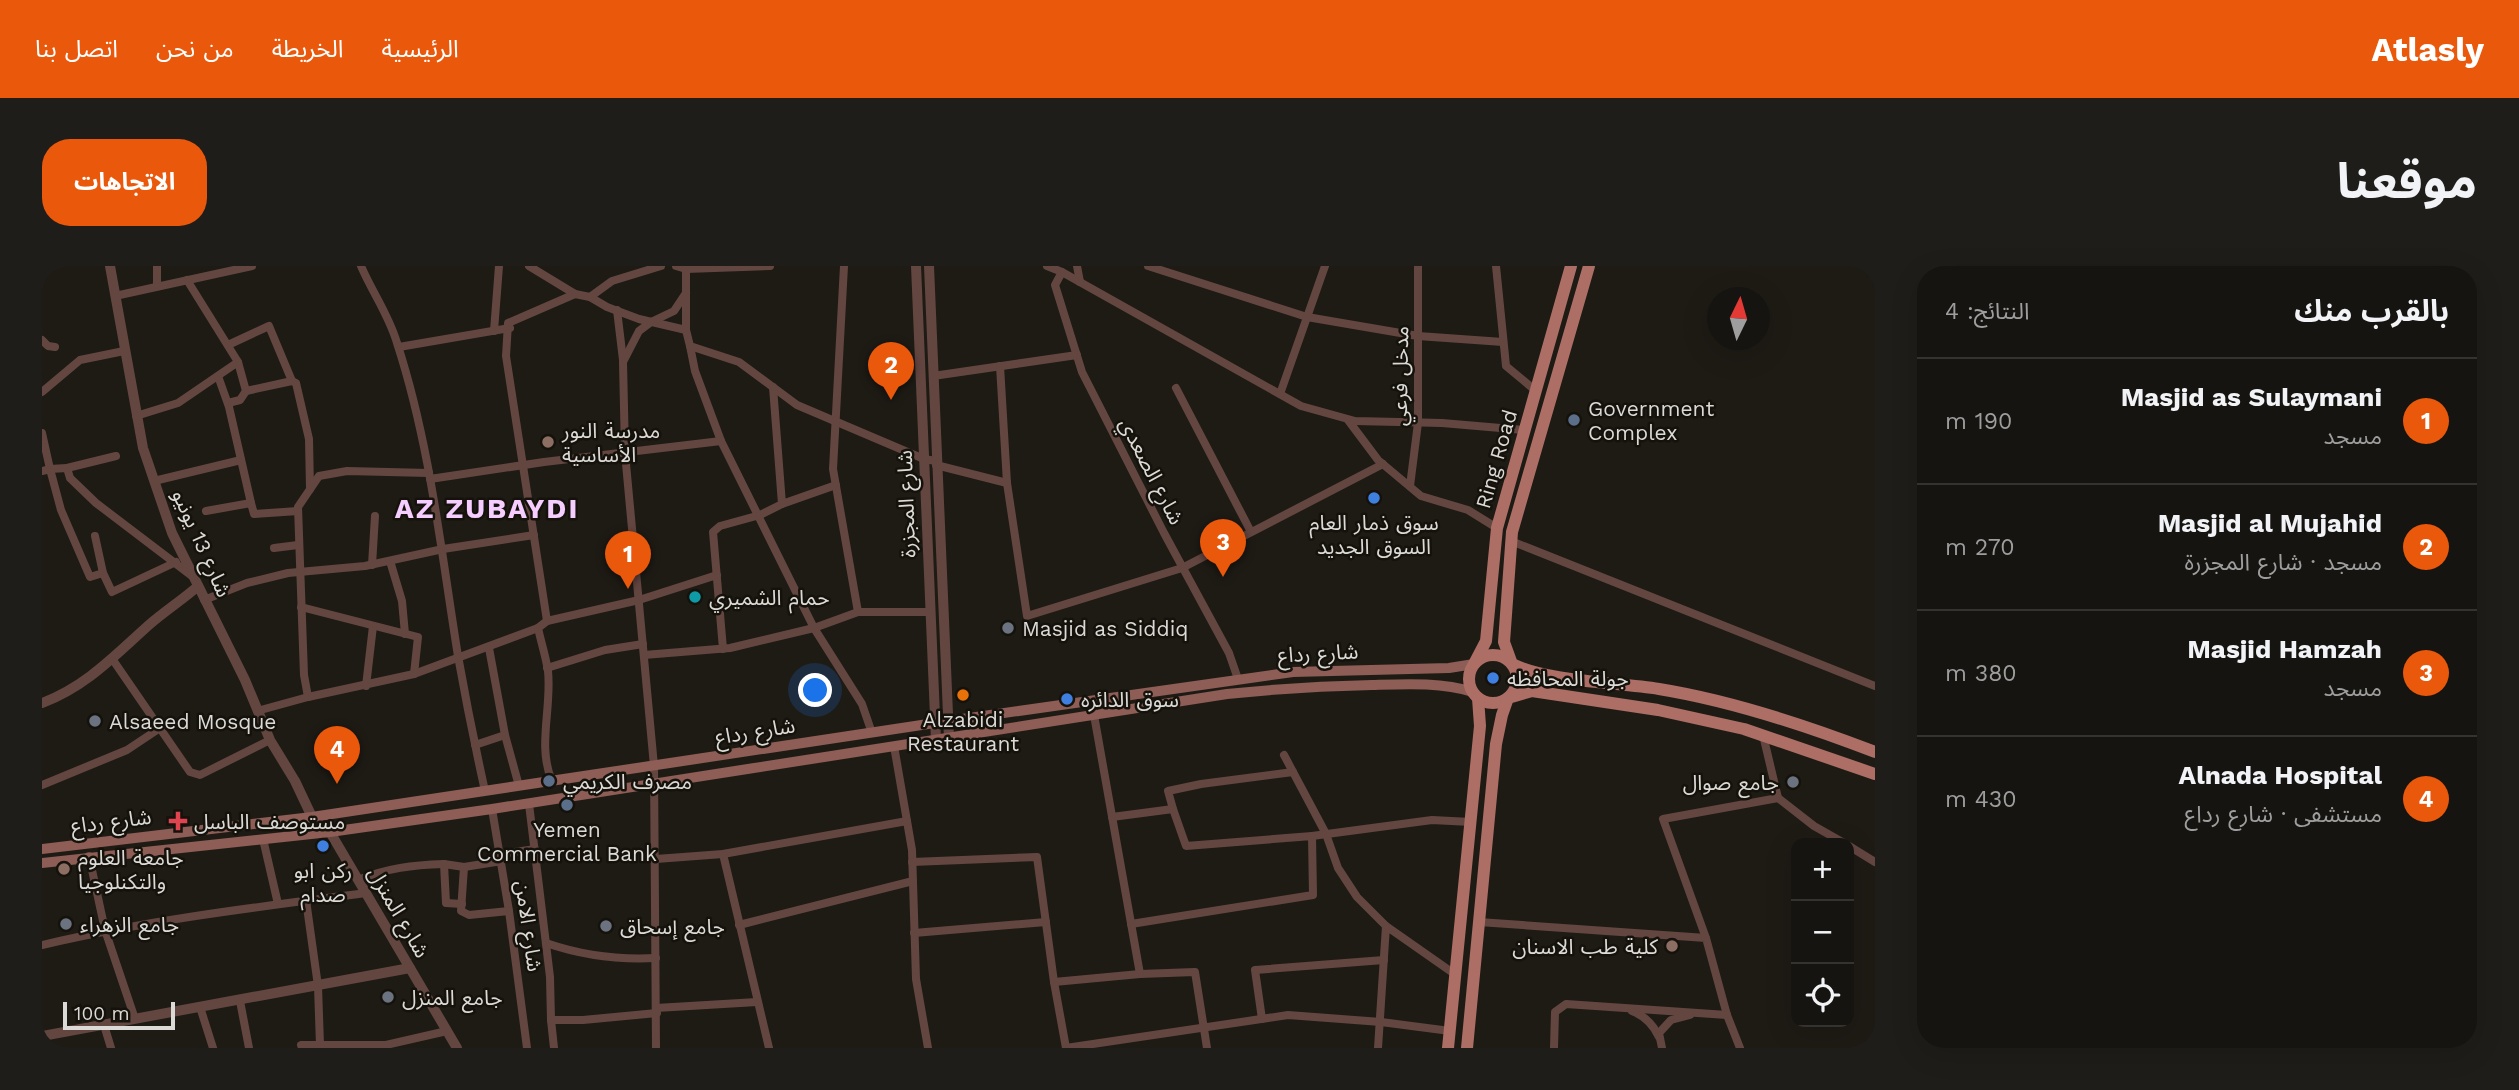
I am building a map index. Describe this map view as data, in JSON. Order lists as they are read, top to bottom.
{
  "streets": {
    "main road": ["Ring Road", "شارع رداع"],
    "street": [
      "مدخل فرعي",
      "شارع الصعدي",
      "شارع المجزرة",
      "شارع 13 يونيو",
      "شارع المنزل",
      "شارع الامن"
    ]
  },
  "crossings": [
    ["Ring Road", "شارع رداع"],
    ["شارع الصعدي", "شارع رداع"],
    ["شارع المجزرة", "شارع رداع"],
    ["شارع 13 يونيو", "شارع رداع"],
    ["شارع رداع", "شارع المنزل"],
    ["شارع رداع", "شارع الامن"]
  ],
  "districts": ["AZ ZUBAYDI"],
  "places": {
    "other": [
      "Government Complex",
      "مدرسة النور الأساسية",
      "سوق ذمار العام السوق الجديد",
      "حمام الشميري",
      "Masjid as Siddiq",
      "جولة المحافظه",
      "Alzabidi Restaurant",
      "سوق الدائره",
      "Alsaeed Mosque",
      "مصرف الكريمي",
      "جامع صوال",
      "Yemen Commercial Bank",
      "ركن ابو صدام",
      "جامعة العلوم والتكنلوجيا",
      "جامع الزهراء",
      "جامع إسحاق",
      "كلية طب الاسنان",
      "جامع المنزل"
    ],
    "health": ["مستوصف الباسل"]
  },
  "scale_bar": "100 m",
  "north": "top",
  "page": {
    "header": "Atlasly",
    "nav": [
      "الرئيسية",
      "الخريطة",
      "من نحن",
      "اتصل بنا"
    ],
    "title": "موقعنا",
    "buttons": "الاتجاهات",
    "heading": ["بالقرب منك", "النتائج: 4"],
    "pins": [
      "2",
      "3",
      "1",
      "4"
    ],
    "list": [
      {
        "mark": "1",
        "name": "Masjid as Sulaymani",
        "note": "مسجد",
        "value": "190 m"
      },
      {
        "mark": "2",
        "name": "Masjid al Mujahid",
        "note": "مسجد · شارع المجزرة",
        "value": "270 m"
      },
      {
        "mark": "3",
        "name": "Masjid Hamzah",
        "note": "مسجد",
        "value": "380 m"
      },
      {
        "mark": "4",
        "name": "Alnada Hospital",
        "note": "مستشفى · شارع رداع",
        "value": "430 m"
      }
    ],
    "map_buttons": ["+", "−"],
    "scale": "100 m"
  }
}
